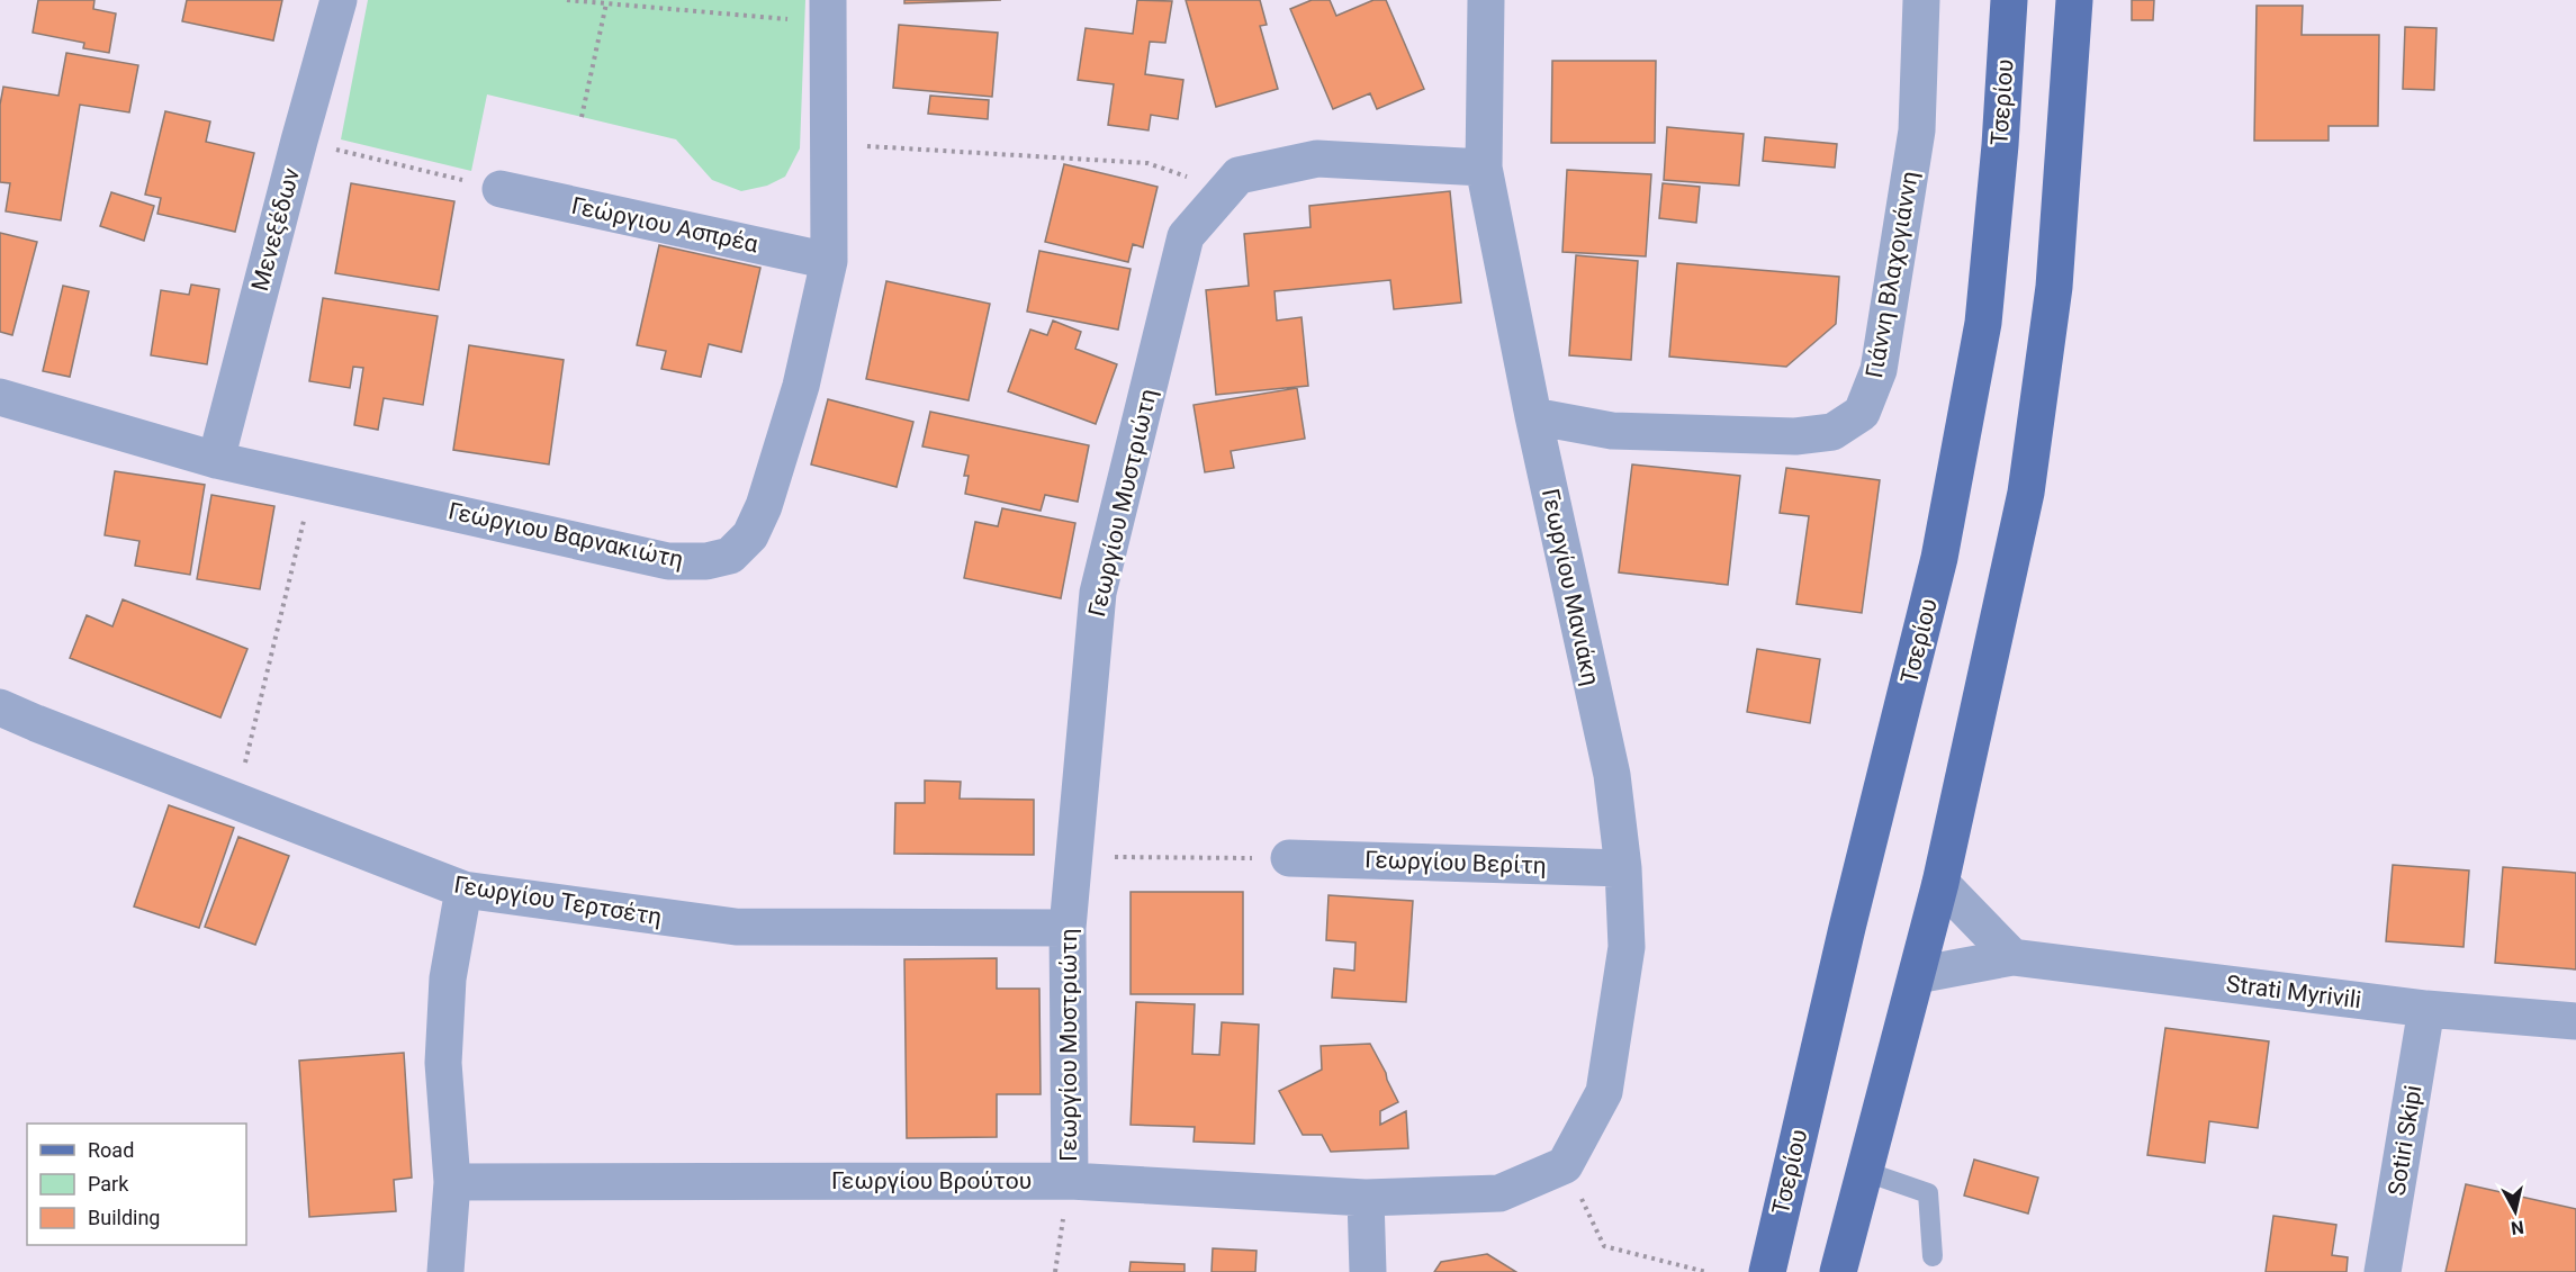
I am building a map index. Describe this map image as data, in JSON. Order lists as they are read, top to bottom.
{
  "streets": {
    "main road": ["Τσερίου"],
    "street": [
      "Γεώργιου Ασπρέα",
      "Μενεξέδων",
      "Γιάννη Βλαχογιάννη",
      "Γεωργίου Μυστριώτη",
      "Γεώργιου Βαρνακιώτη",
      "Γεωργίου Μανιάκη",
      "Γεωργίου Βερίτη",
      "Γεωργίου Τερτσέτη",
      "Strati Myrivili",
      "Sotiri Skipi",
      "Γεωργίου Βρούτου"
    ]
  },
  "crossings": [
    ["Γεώργιου Ασπρέα", "Γεώργιου Βαρνακιώτη"],
    ["Μενεξέδων", "Γεώργιου Βαρνακιώτη"],
    ["Γιάννη Βλαχογιάννη", "Γεωργίου Μανιάκη"],
    ["Γεωργίου Μυστριώτη", "Γεωργίου Μανιάκη"],
    ["Γεωργίου Μυστριώτη", "Γεωργίου Τερτσέτη"],
    ["Γεωργίου Μυστριώτη", "Γεωργίου Βρούτου"],
    ["Γεωργίου Μανιάκη", "Γεωργίου Βερίτη"],
    ["Γεωργίου Μανιάκη", "Γεωργίου Βρούτου"],
    ["Strati Myrivili", "Sotiri Skipi"]
  ],
  "legend": ["Road", "Park", "Building"],
  "north": "bottom"
}
